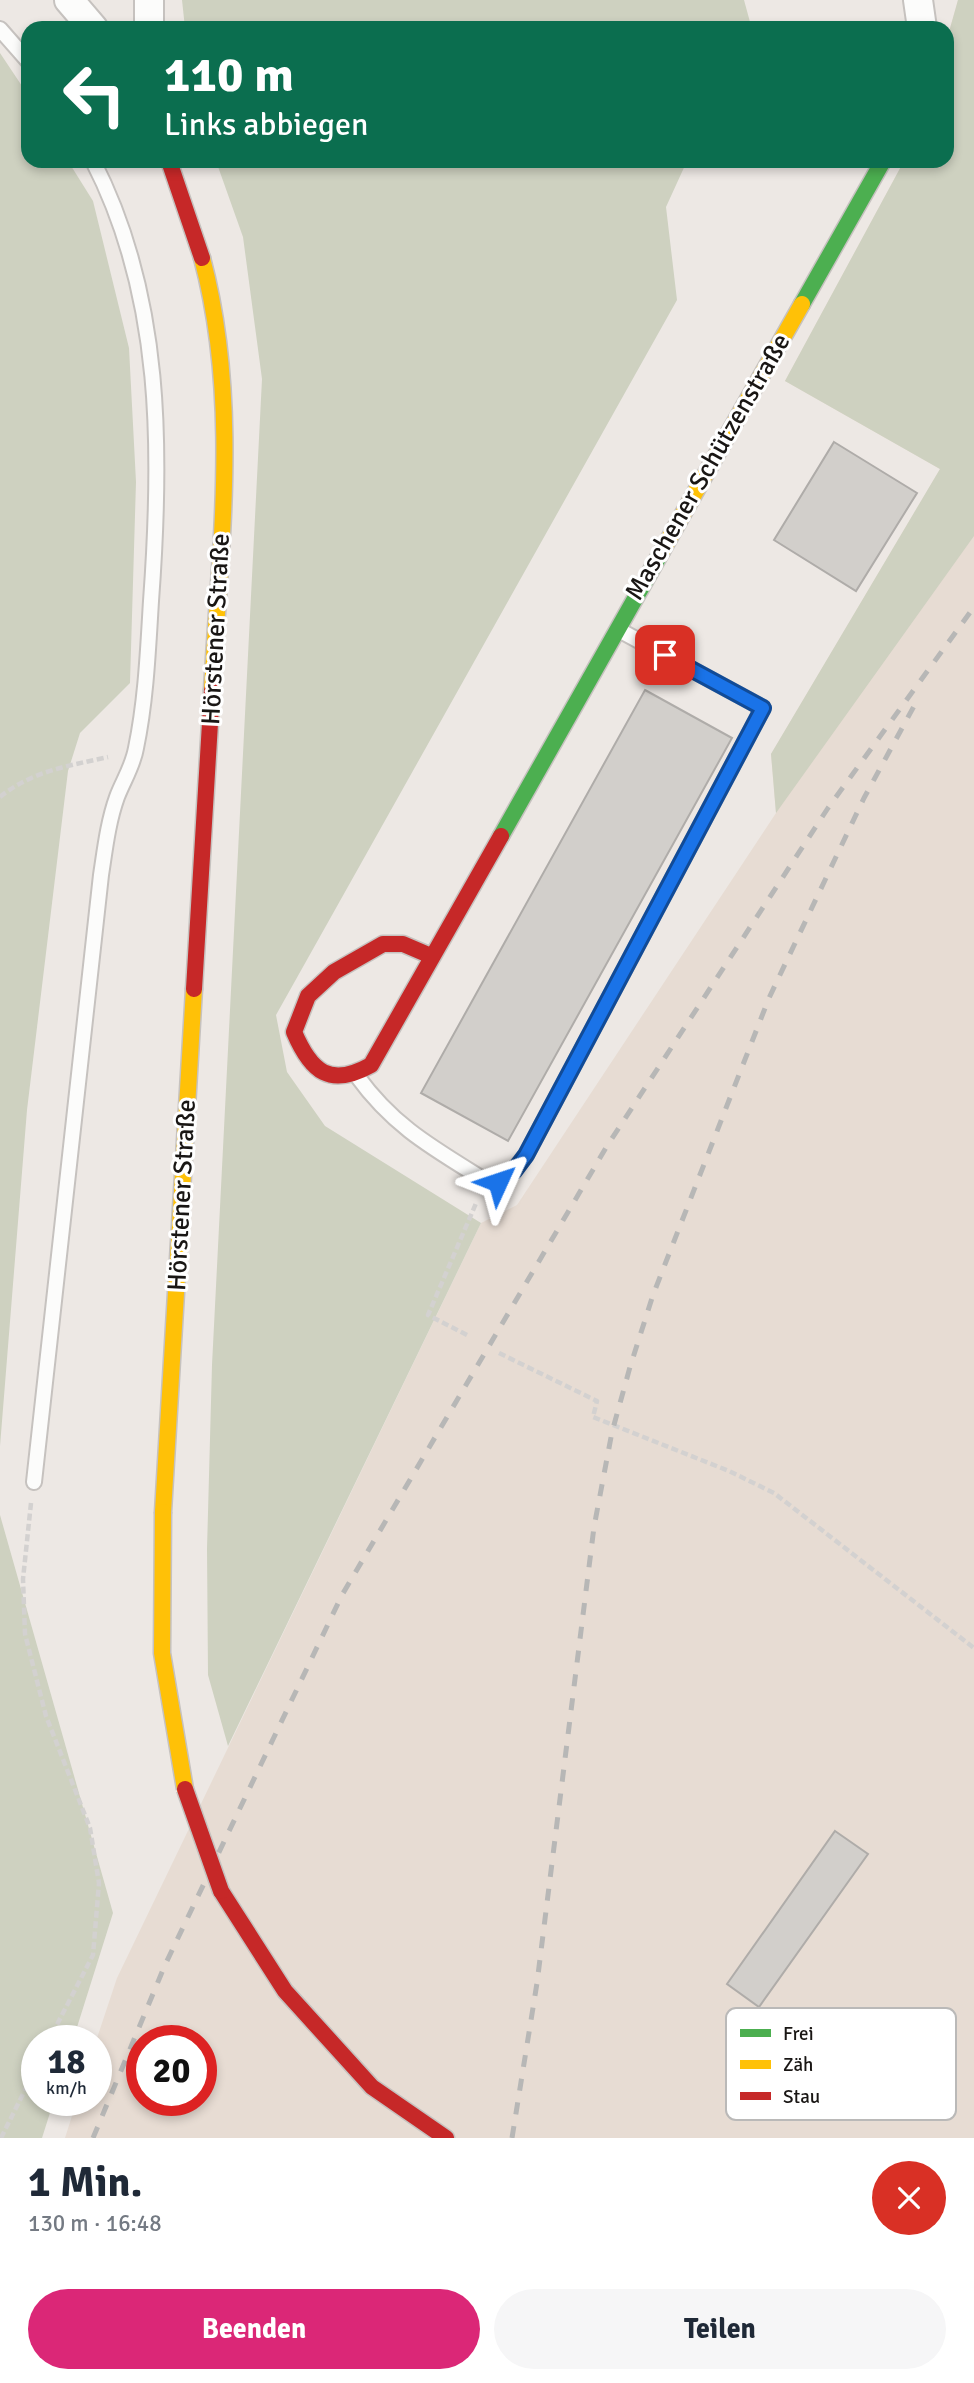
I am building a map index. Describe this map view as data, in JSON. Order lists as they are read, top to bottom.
{
  "streets": {
    "street": ["Maschener Schützenstraße", "Hörstener Straße"]
  },
  "legend": ["Frei", "Zäh", "Stau"],
  "page": {
    "turn": ["110 m", "Links abbiegen"],
    "speed": "18 km/h",
    "limit": "20",
    "heading": ["1 Min.", "130 m · 16:48"],
    "buttons": ["Beenden", "Teilen"]
  }
}
